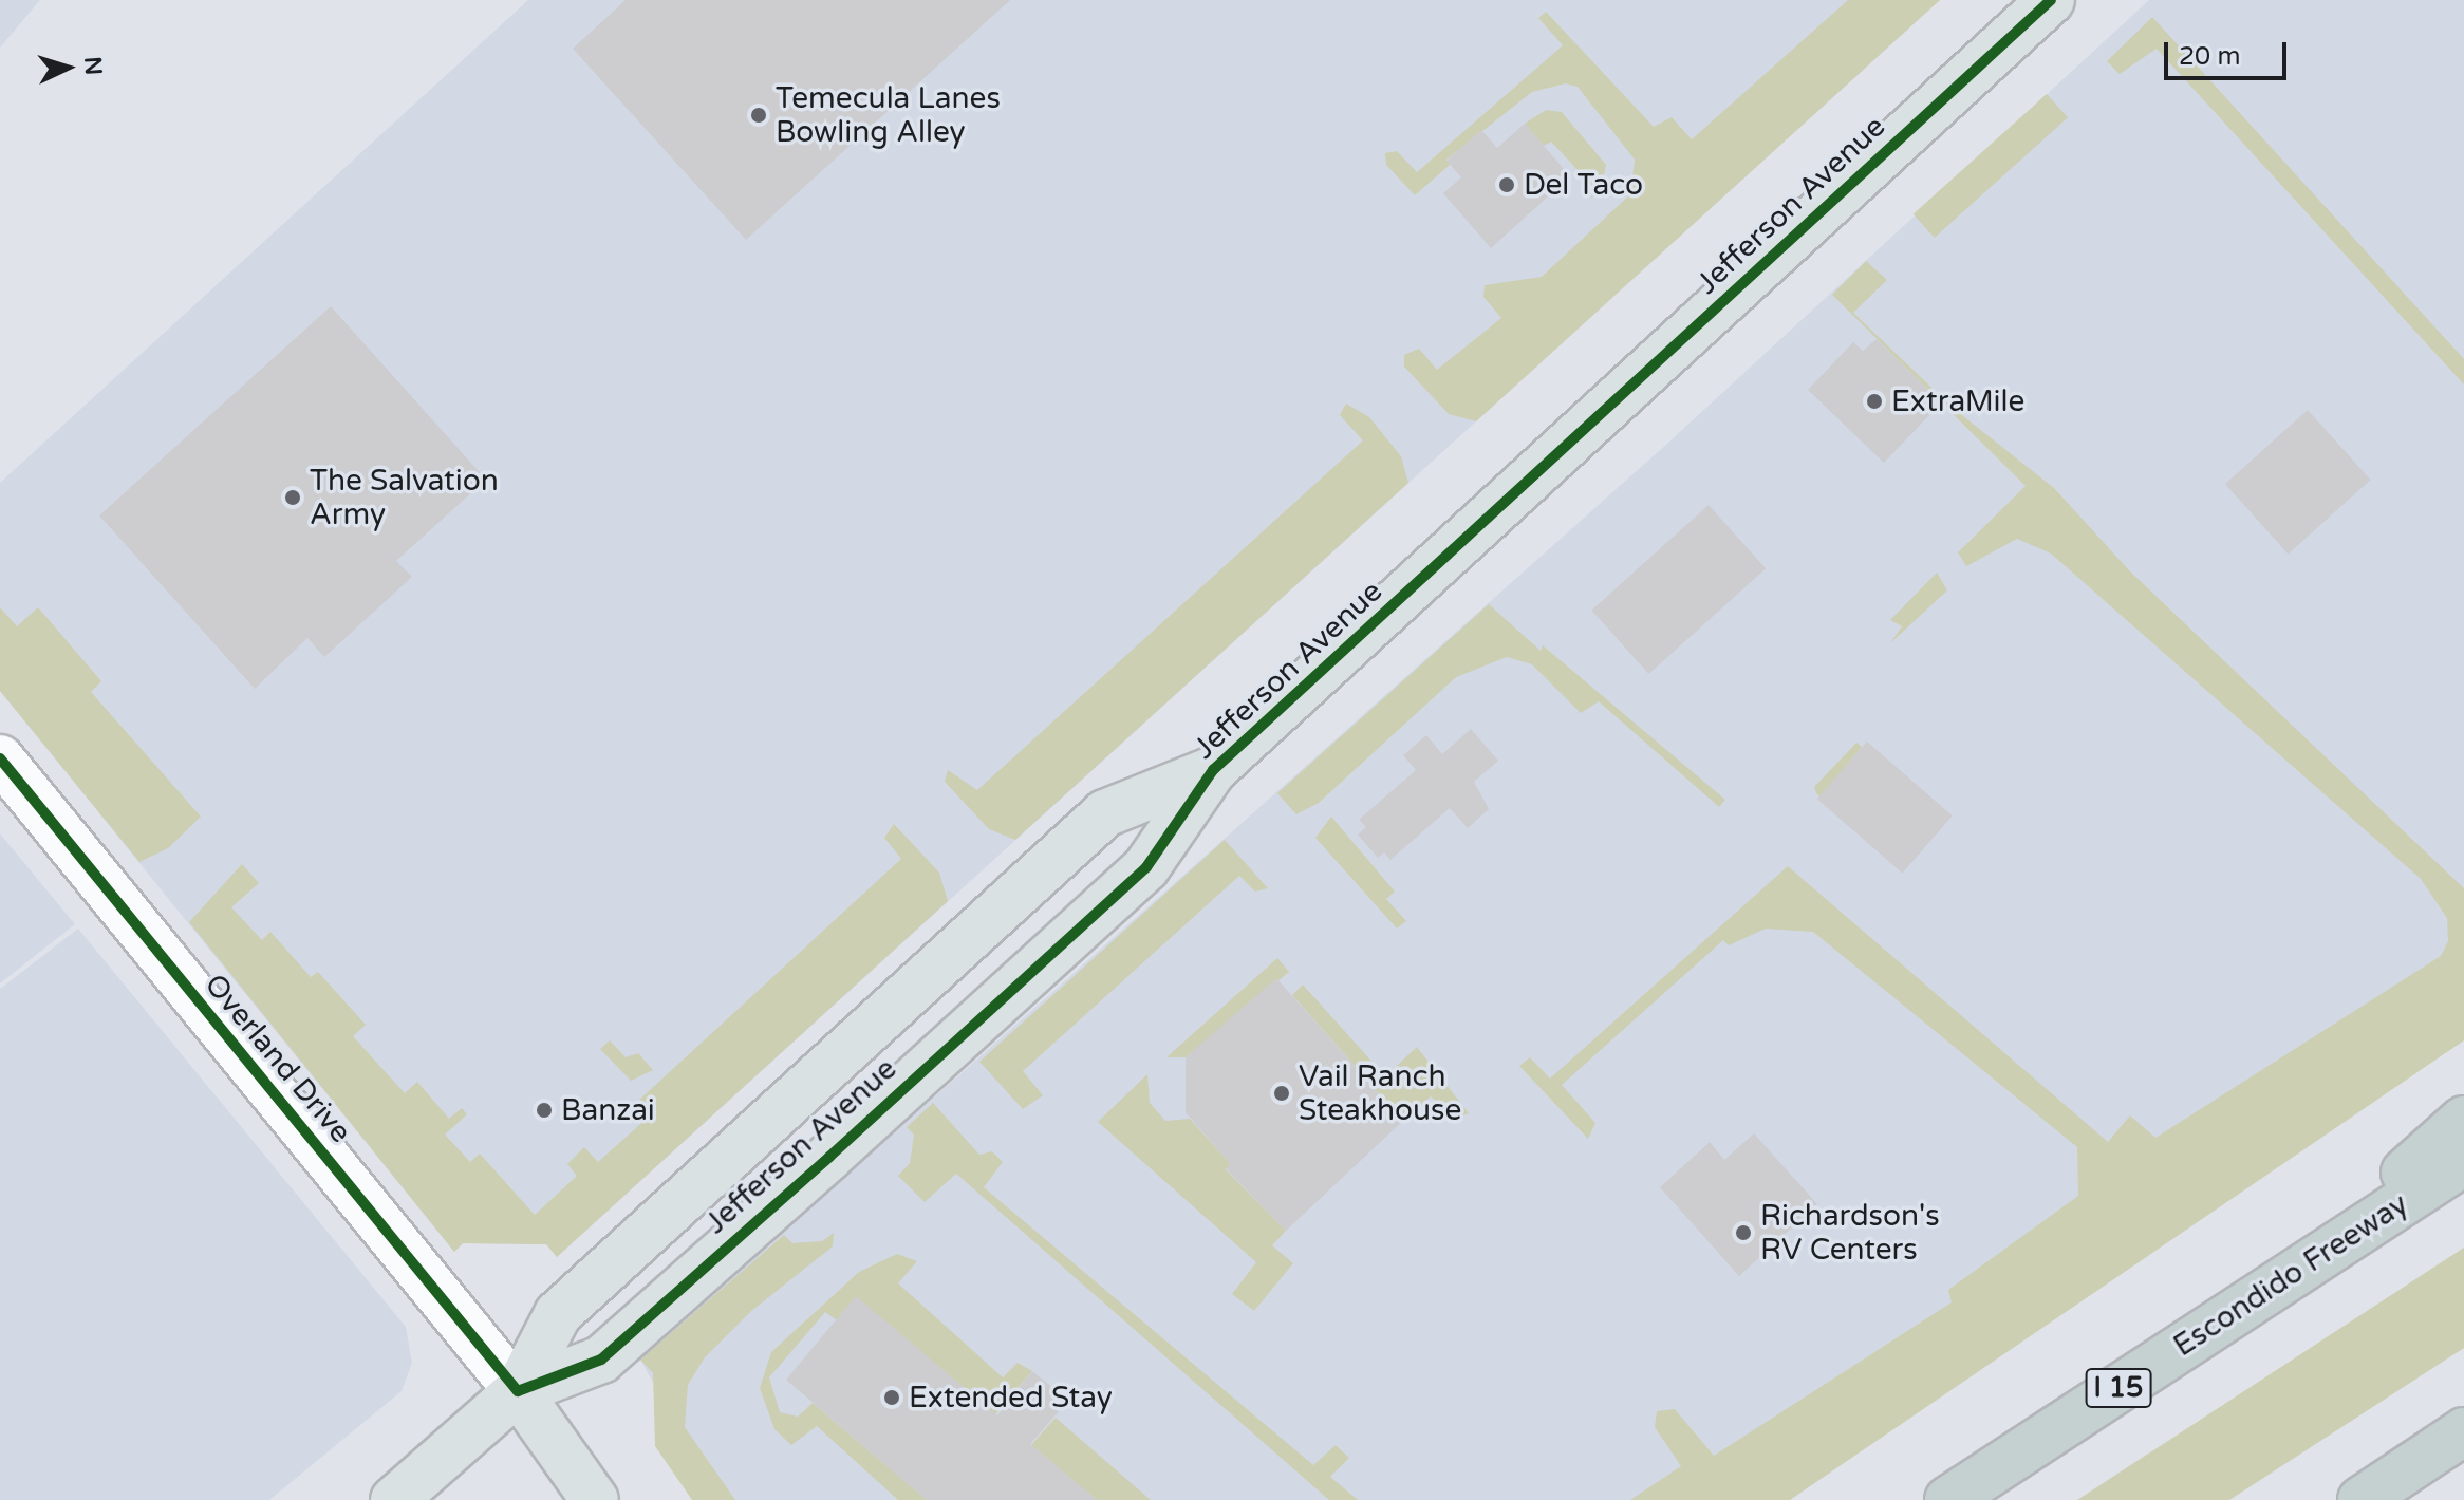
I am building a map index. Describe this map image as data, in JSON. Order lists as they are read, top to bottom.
{
  "streets": {
    "highway": ["Escondido Freeway", "I 15"],
    "main road": ["Jefferson Avenue", "Overland Drive"]
  },
  "crossings": [
    ["Jefferson Avenue", "Overland Drive"]
  ],
  "places": [
    "Temecula Lanes Bowling Alley",
    "Del Taco",
    "ExtraMile",
    "The Salvation Army",
    "Vail Ranch Steakhouse",
    "Banzai",
    "Richardson's RV Centers",
    "Extended Stay"
  ],
  "scale_bar": "20 m",
  "north": "right"
}
